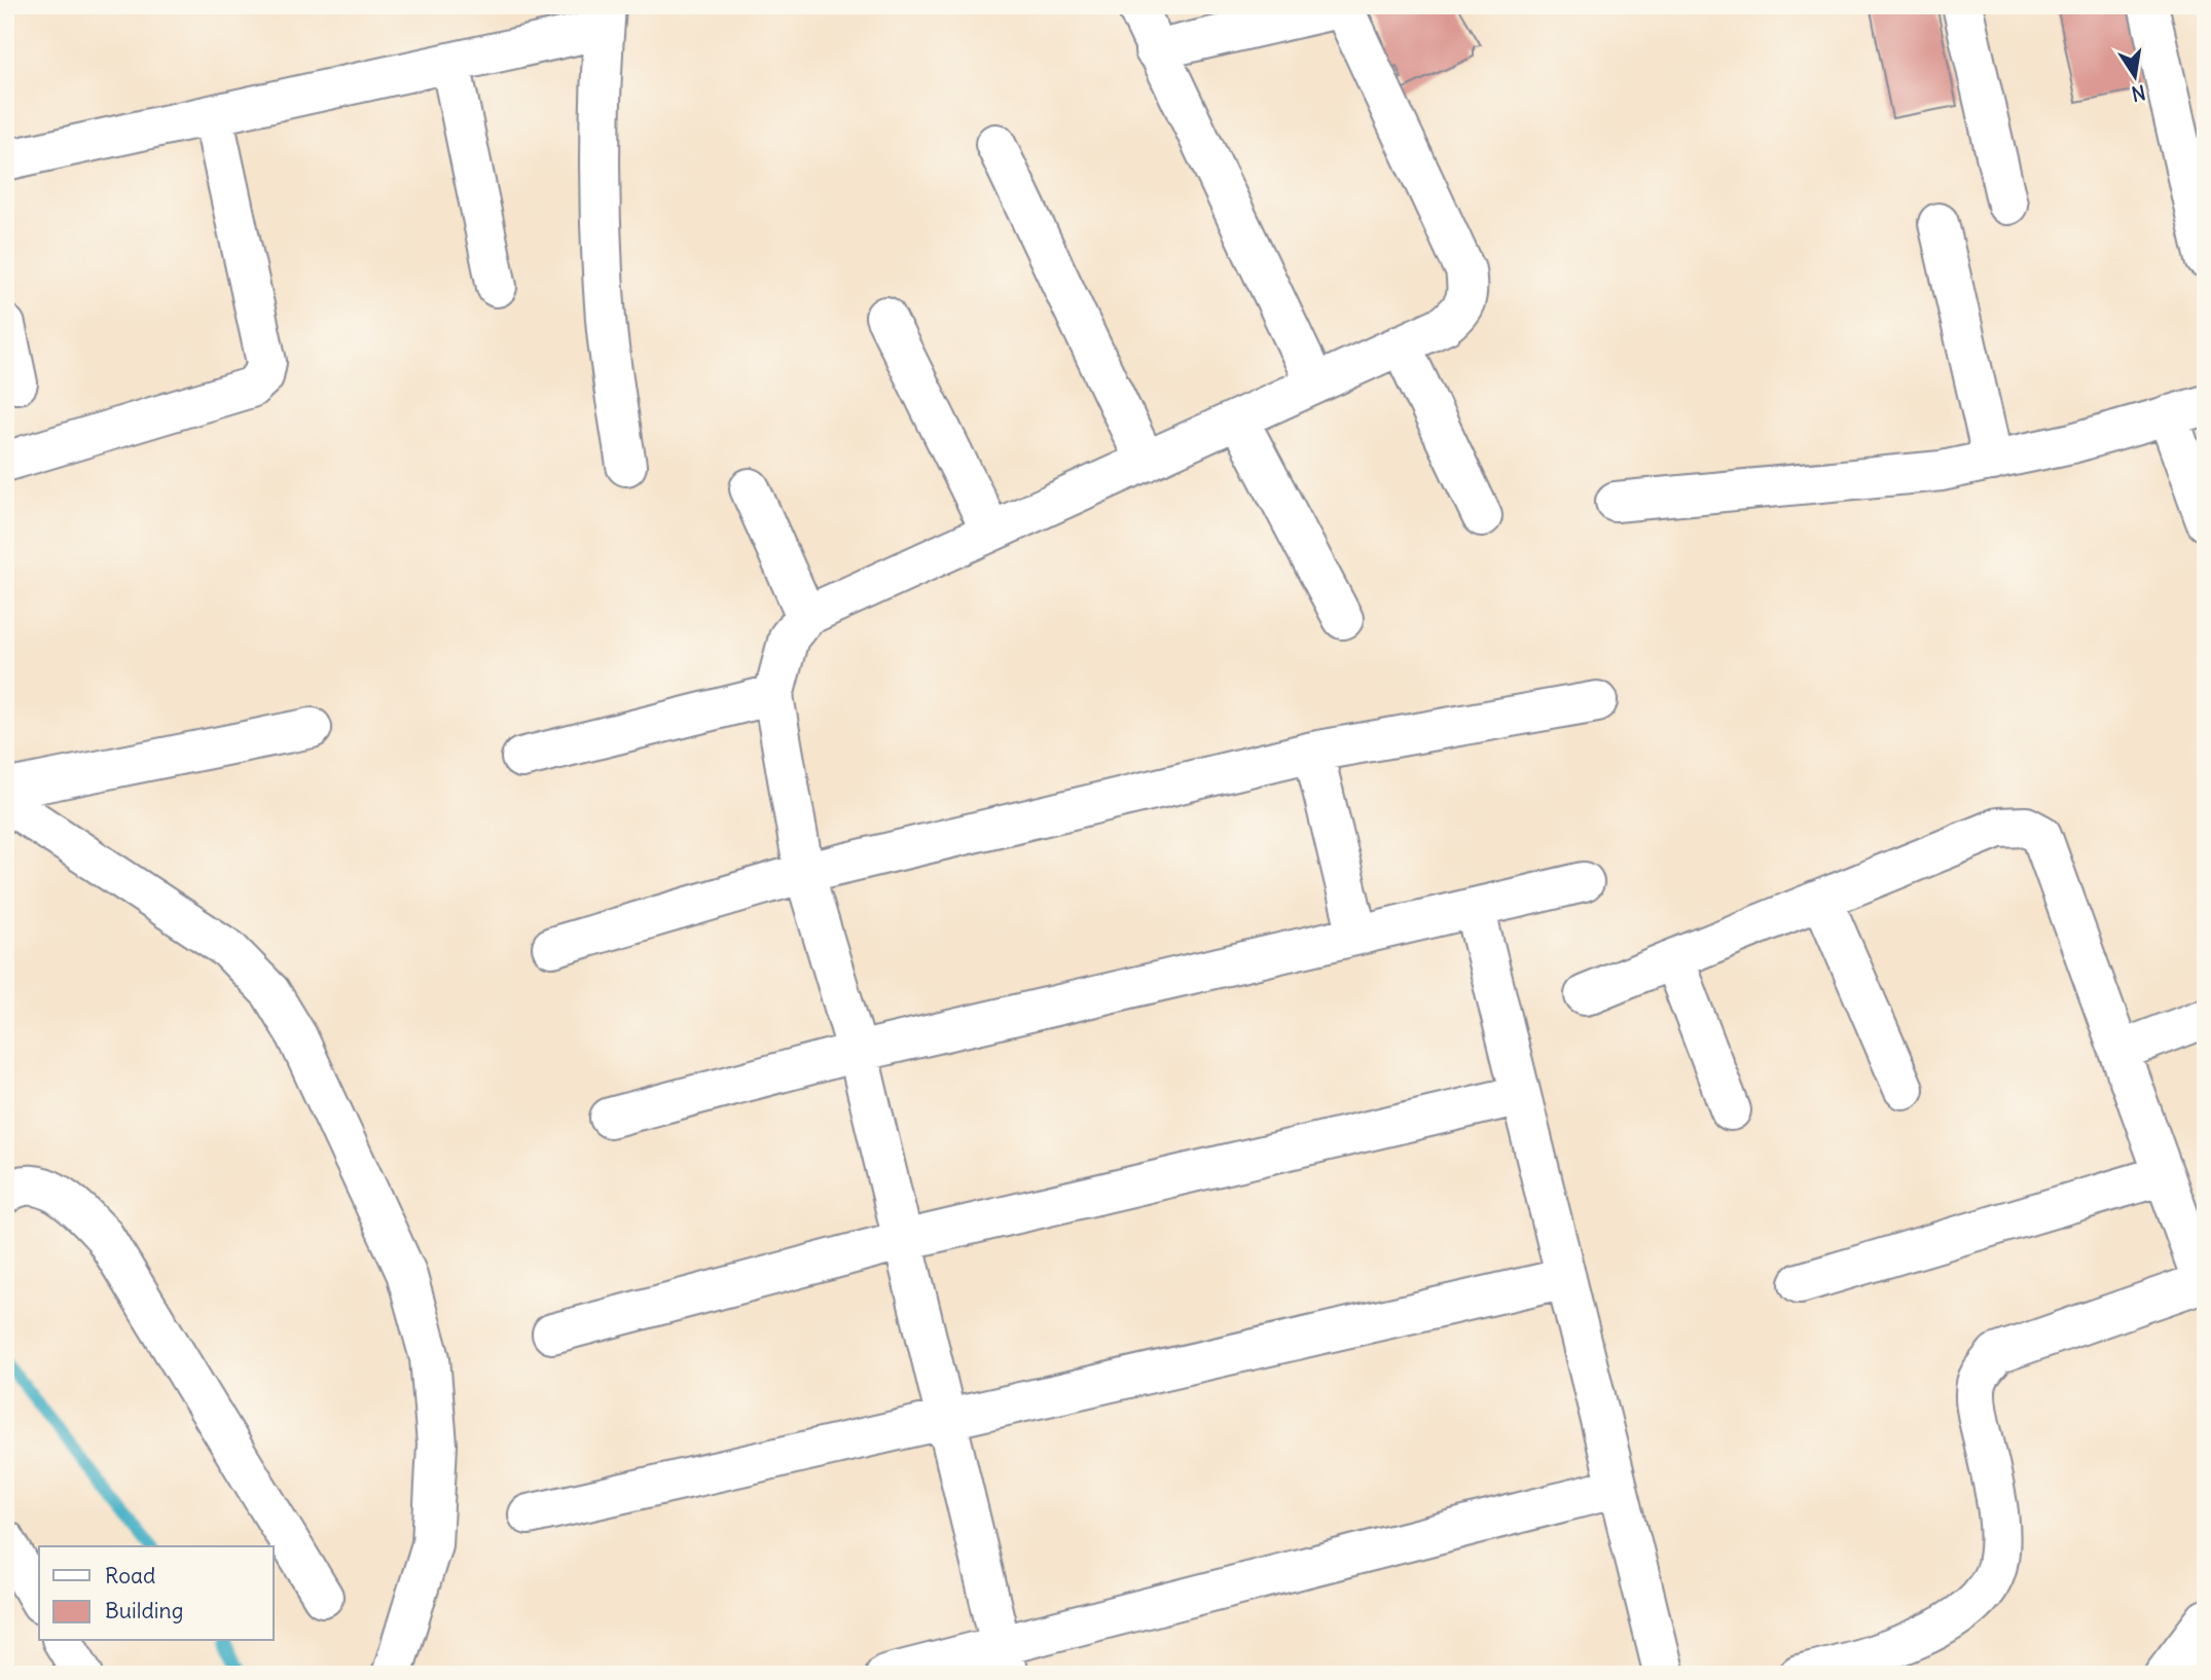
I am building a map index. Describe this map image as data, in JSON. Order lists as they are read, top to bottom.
{
  "legend": ["Road", "Building"],
  "north": "bottom"
}
